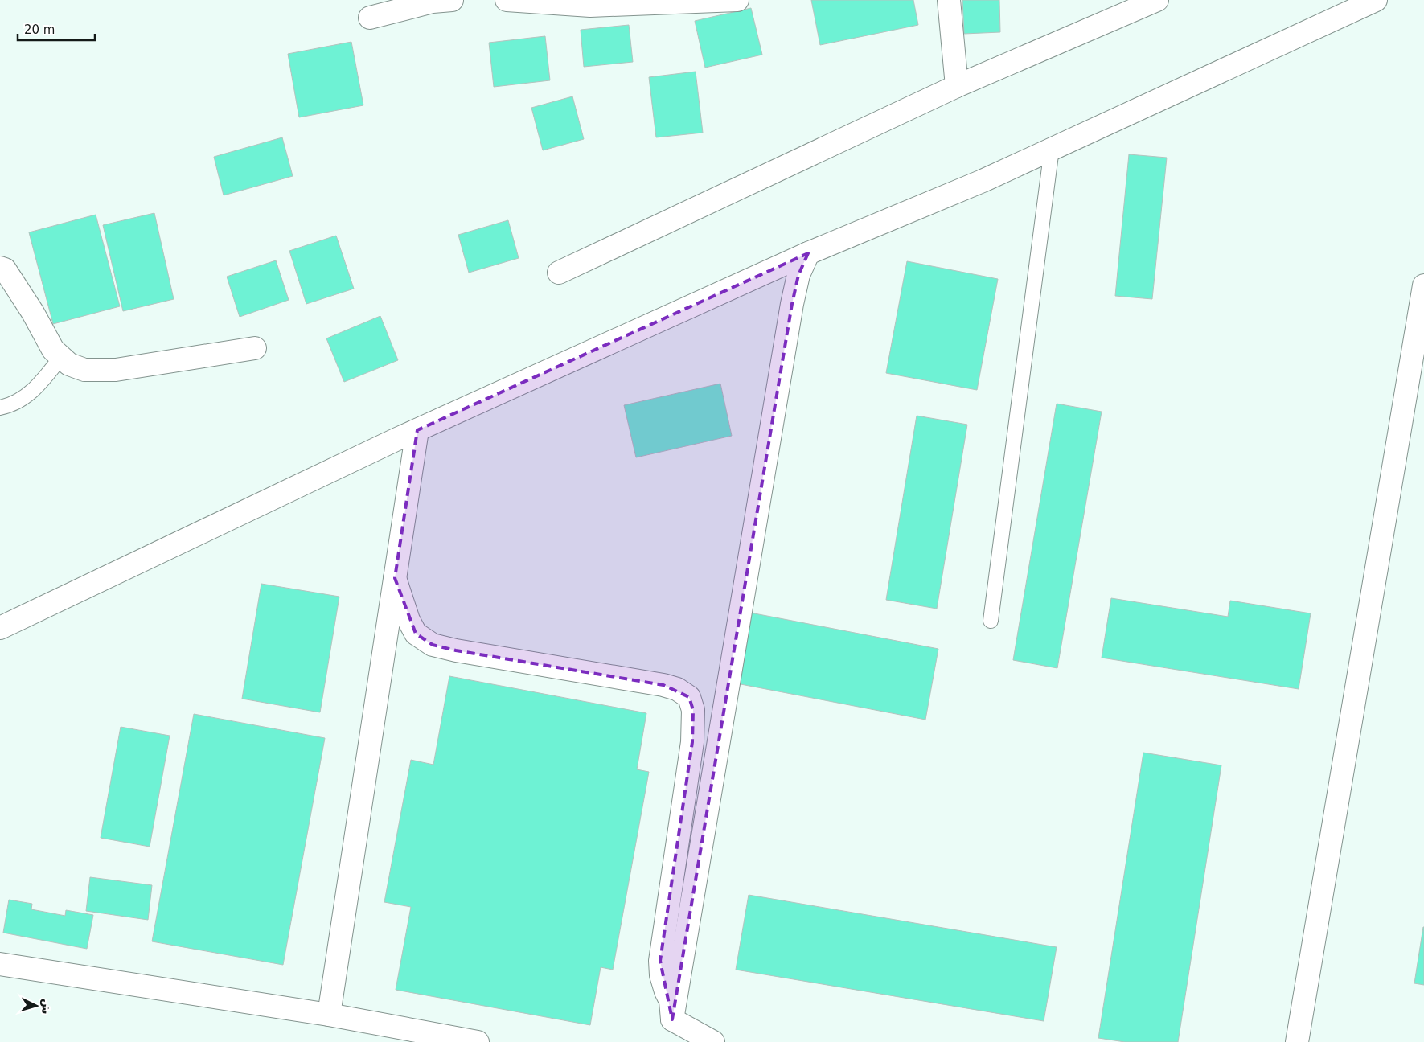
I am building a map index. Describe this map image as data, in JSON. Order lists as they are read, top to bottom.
{
  "scale_bar": "20 m",
  "north": "right"
}
